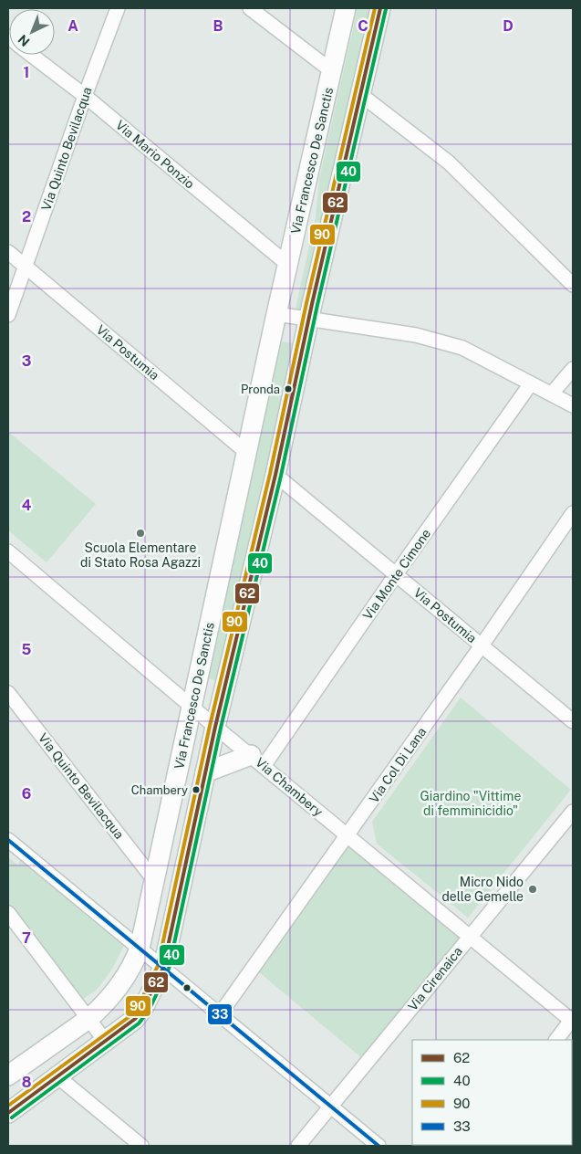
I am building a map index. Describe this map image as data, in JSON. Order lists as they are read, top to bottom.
{
  "streets": {
    "main road": ["Via Francesco De Sanctis"],
    "street": [
      "Via Quinto Bevilacqua",
      "Via Mario Ponzio",
      "Via Postumia",
      "Via Monte Cimone",
      "Via Col Di Lana",
      "Via Chambery",
      "Via Cirenaica"
    ]
  },
  "crossings": [
    ["Via Quinto Bevilacqua", "Via Mario Ponzio"],
    ["Via Quinto Bevilacqua", "Via Francesco De Sanctis"],
    ["Via Quinto Bevilacqua", "Via Postumia"],
    ["Via Mario Ponzio", "Via Francesco De Sanctis"],
    ["Via Francesco De Sanctis", "Via Postumia"],
    ["Via Francesco De Sanctis", "Via Chambery"],
    ["Via Postumia", "Via Monte Cimone"],
    ["Via Postumia", "Via Col Di Lana"],
    ["Via Monte Cimone", "Via Chambery"],
    ["Via Col Di Lana", "Via Chambery"],
    ["Via Chambery", "Via Cirenaica"]
  ],
  "parks": ["Giardino \"Vittime di femminicidio\""],
  "places": [
    "Pronda",
    "Scuola Elementare di Stato Rosa Agazzi",
    "Chambery",
    "Micro Nido delle Gemelle"
  ],
  "lines": [
    "transit line 62",
    "transit line 90",
    "transit line 40",
    "transit line 33"
  ],
  "legend": [
    "62",
    "40",
    "90",
    "33"
  ],
  "north": "bottom left",
  "grid": {
    "columns": [
      "A",
      "B",
      "C",
      "D"
    ],
    "rows": [
      "1",
      "2",
      "3",
      "4",
      "5",
      "6",
      "7",
      "8"
    ]
  }
}
